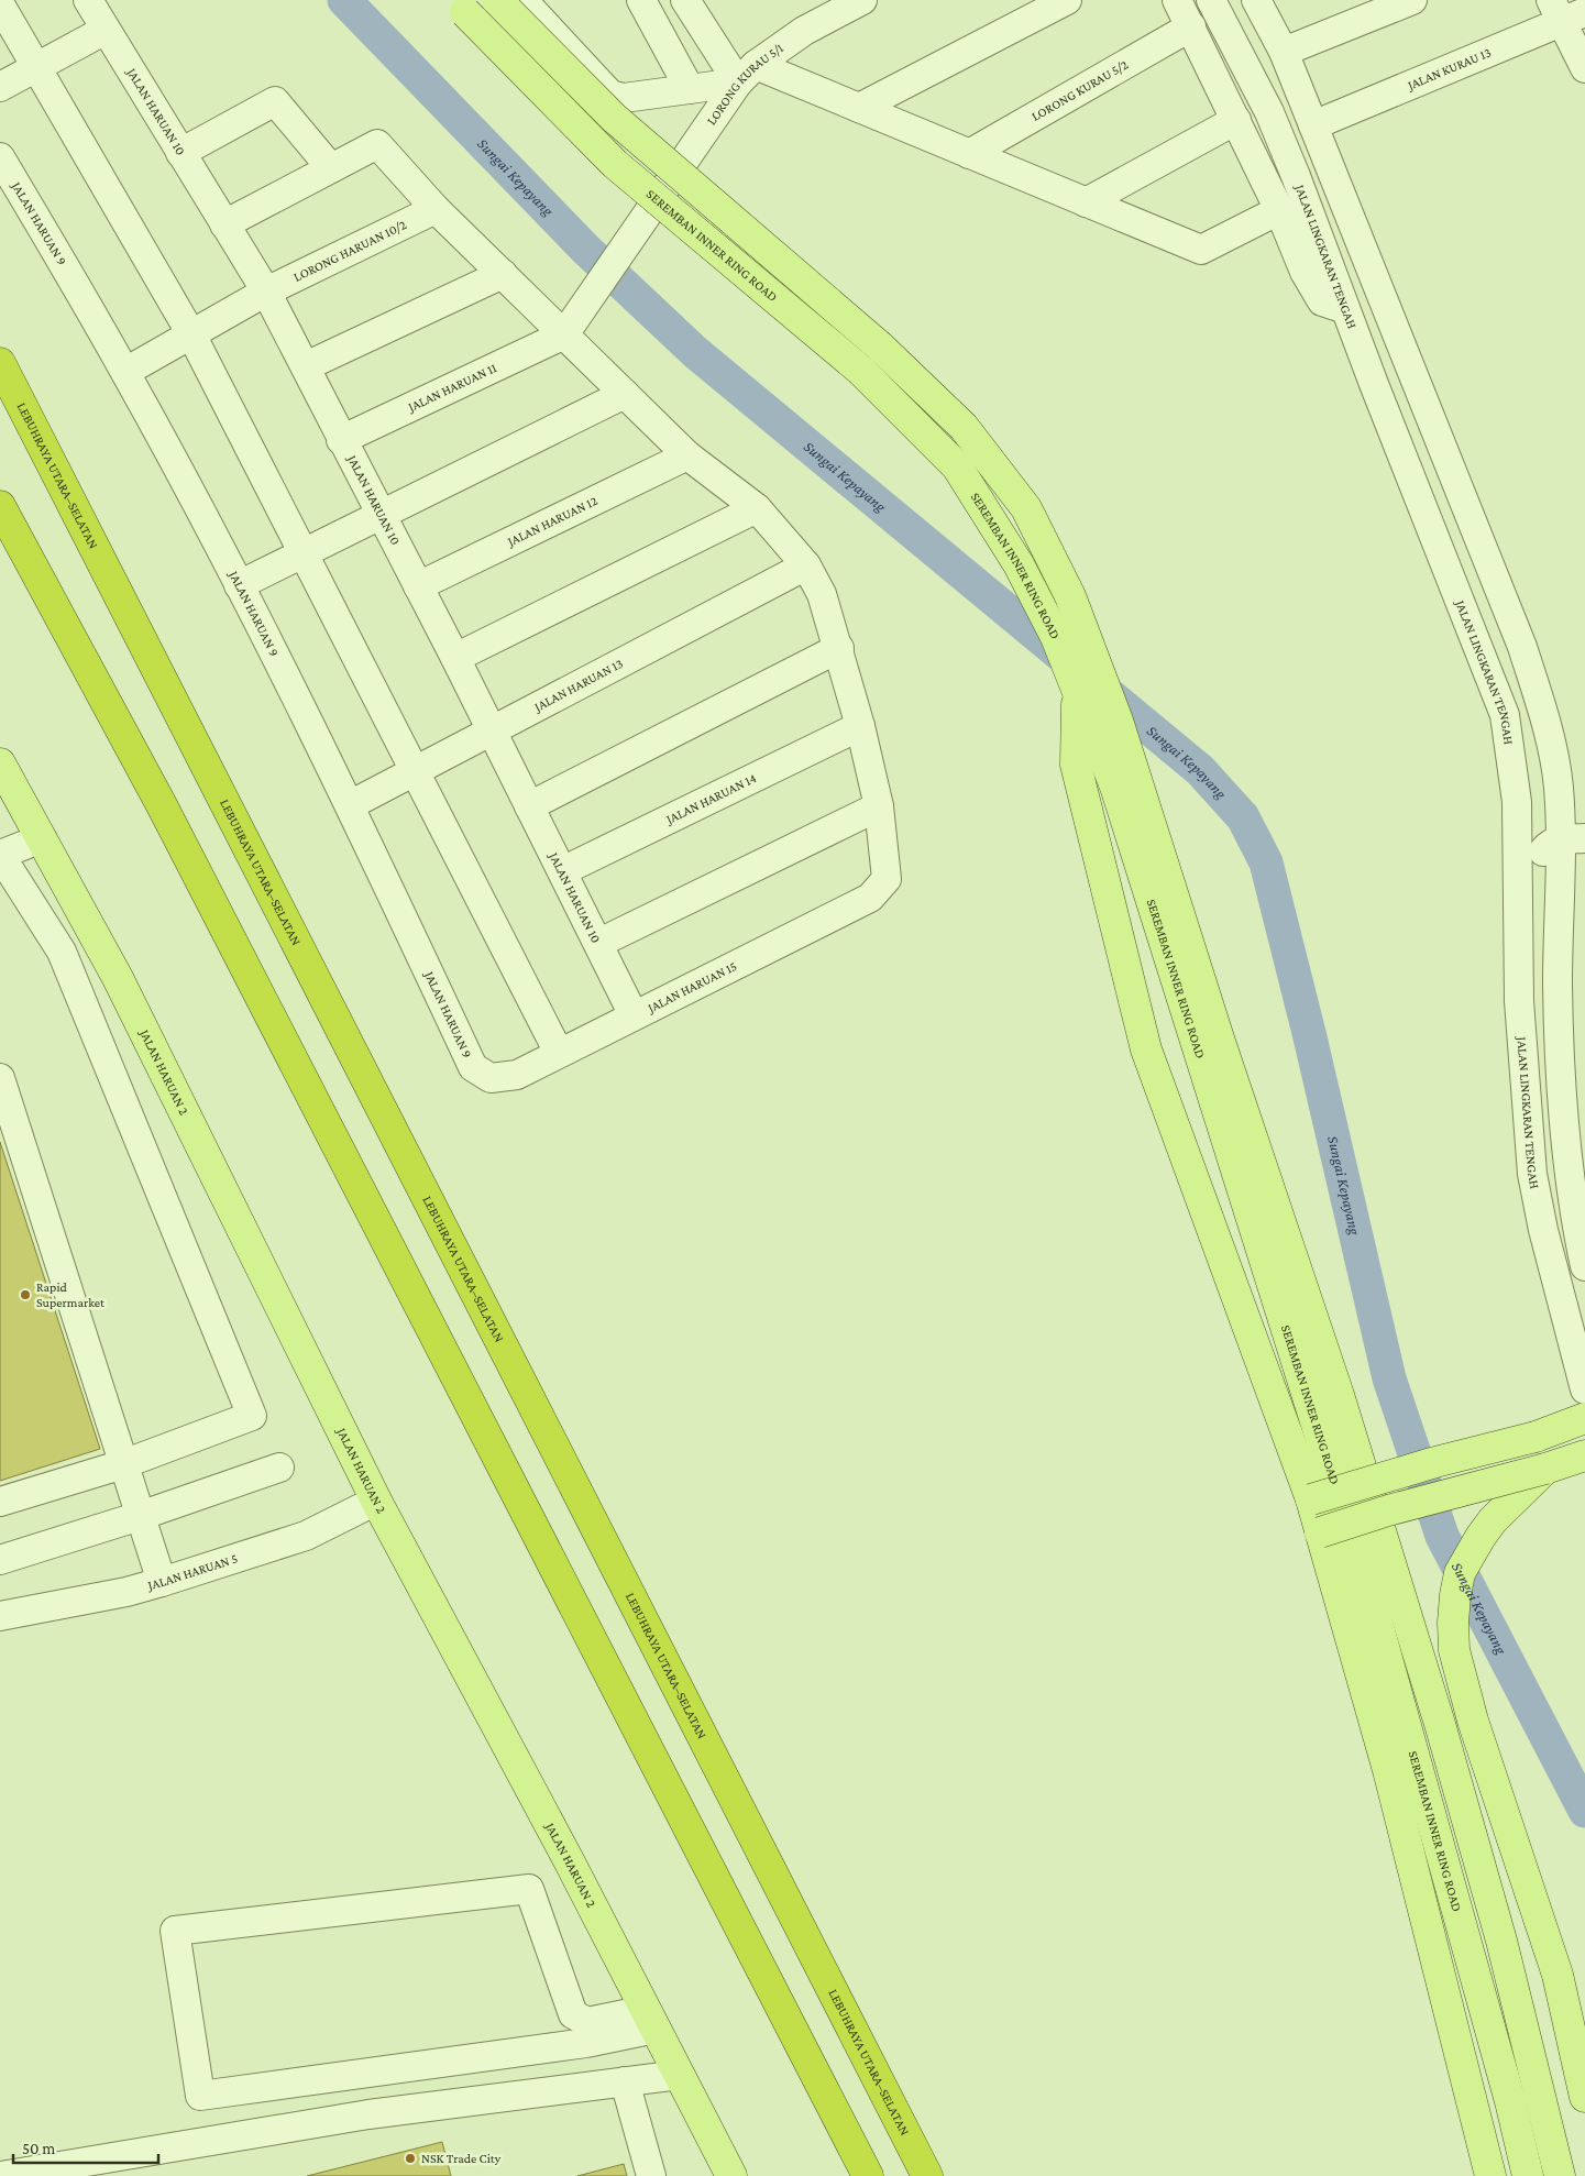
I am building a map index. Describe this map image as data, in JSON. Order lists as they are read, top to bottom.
{
  "streets": {
    "highway": ["LEBUHRAYA UTARA–SELATAN"],
    "main road": ["SEREMBAN INNER RING ROAD", "JALAN HARUAN 2"],
    "street": [
      "JALAN KURAU 13",
      "LORONG KURAU 5/1",
      "LORONG KURAU 5/2",
      "JALAN HARUAN 10",
      "JALAN HARUAN 9",
      "LORONG HARUAN 10/2",
      "JALAN LINGKARAN TENGAH",
      "JALAN HARUAN 11",
      "JALAN HARUAN 12",
      "JALAN HARUAN 13",
      "JALAN HARUAN 14",
      "JALAN HARUAN 15",
      "JALAN HARUAN 5"
    ]
  },
  "crossings": [
    ["LORONG KURAU 5/1", "JALAN HARUAN 11"],
    ["JALAN HARUAN 10", "LORONG HARUAN 10/2"],
    ["JALAN HARUAN 10", "JALAN HARUAN 11"],
    ["JALAN HARUAN 10", "JALAN HARUAN 12"],
    ["JALAN HARUAN 10", "JALAN HARUAN 13"],
    ["JALAN HARUAN 10", "JALAN HARUAN 14"],
    ["JALAN HARUAN 10", "JALAN HARUAN 15"],
    ["JALAN HARUAN 9", "LORONG HARUAN 10/2"],
    ["JALAN HARUAN 9", "JALAN HARUAN 13"],
    ["JALAN HARUAN 9", "JALAN HARUAN 15"],
    ["JALAN HARUAN 2", "JALAN HARUAN 5"]
  ],
  "water": ["Sungai Kepayang"],
  "places": ["Rapid Supermarket", "NSK Trade City"],
  "scale_bar": "50 m"
}
